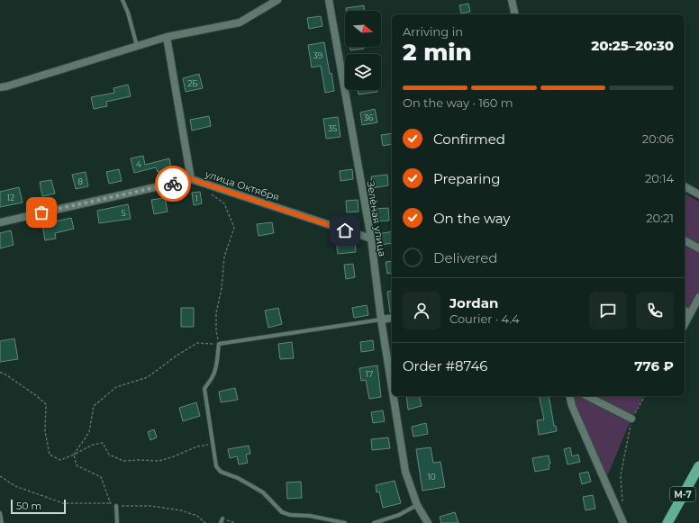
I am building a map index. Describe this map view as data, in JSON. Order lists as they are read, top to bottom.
{
  "streets": {
    "highway": ["М-7"],
    "street": ["улица Октября", "Зелёная улица"]
  },
  "crossings": [
    ["улица Октября", "Зелёная улица"]
  ],
  "house_numbers": [
    "39",
    "2Б",
    "36",
    "35",
    "4",
    "8",
    "12",
    "1",
    "5",
    "17",
    "10"
  ],
  "scale_bar": "50 m",
  "north": "right",
  "page": {
    "heading": ["2 min", "Arriving in", "20:25–20:30"],
    "panel": [
      "Jordan",
      "Courier · 4.4",
      "Order #8746",
      "776 ₽"
    ],
    "bar": "On the way · 160 m",
    "list": [
      ["Confirmed", "20:06"],
      ["Preparing", "20:14"],
      ["On the way", "20:21"],
      "Delivered"
    ],
    "scale": "50 m"
  }
}
